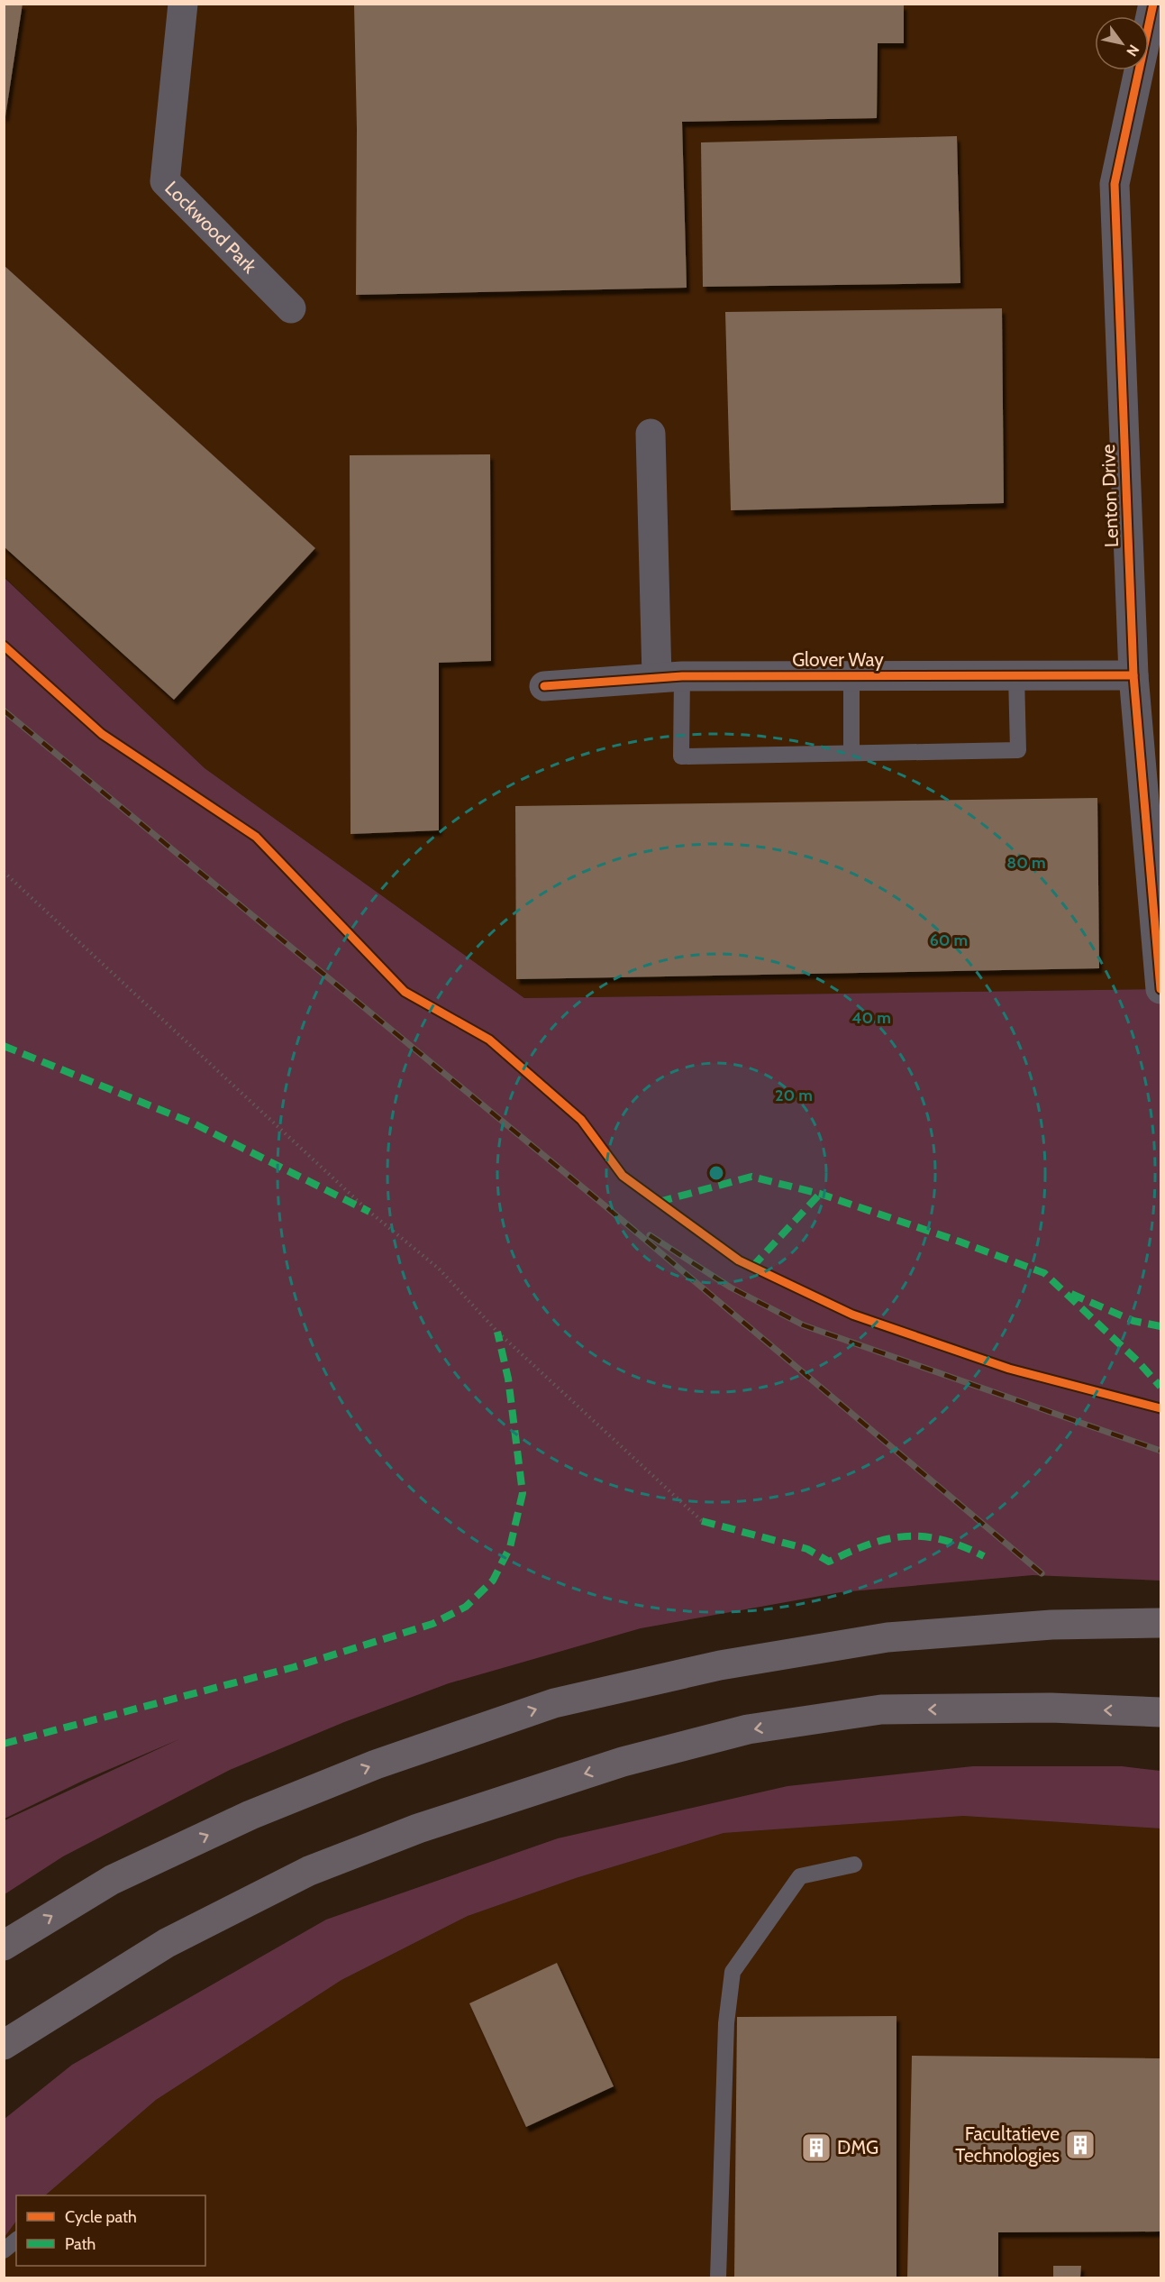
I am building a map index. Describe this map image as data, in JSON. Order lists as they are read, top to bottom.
{
  "streets": {
    "street": ["Lockwood Park", "Lenton Drive", "Glover Way"]
  },
  "crossings": [
    ["Lenton Drive", "Glover Way"]
  ],
  "places": {
    "building": ["Facultatieve Technologies", "DMG"]
  },
  "legend": ["Cycle path", "Path"],
  "north": "bottom right",
  "rings": [
    "80 m",
    "60 m",
    "40 m",
    "20 m"
  ]
}
